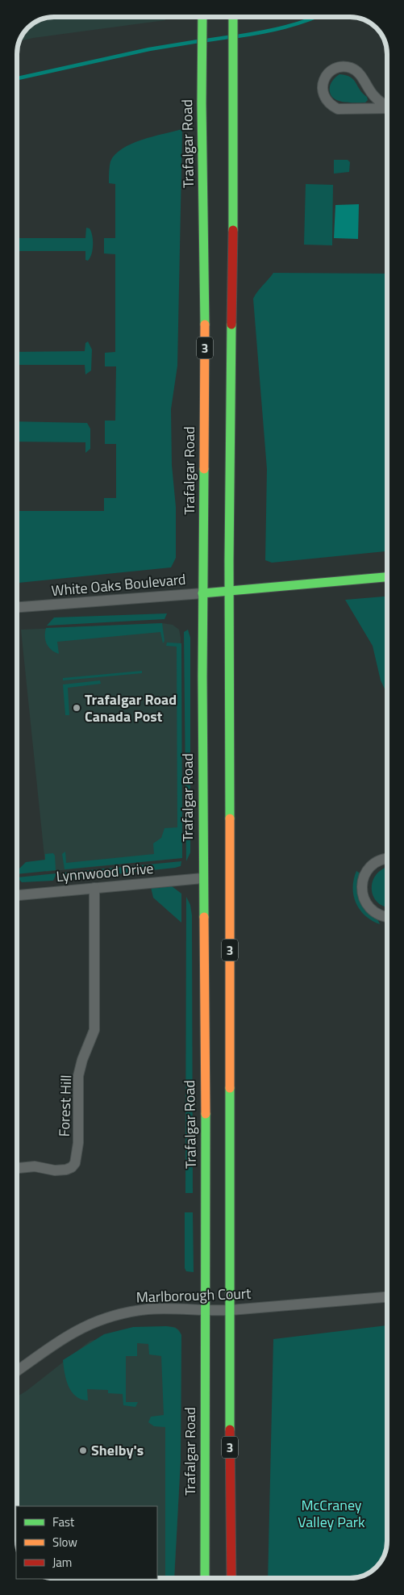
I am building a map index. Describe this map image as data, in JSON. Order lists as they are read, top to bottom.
{
  "streets": {
    "main road": ["Trafalgar Road", "3", "White Oaks Boulevard"],
    "street": ["Lynnwood Drive", "Forest Hill", "Marlborough Court"]
  },
  "crossings": [
    ["Trafalgar Road", "White Oaks Boulevard"],
    ["Trafalgar Road", "Lynnwood Drive"],
    ["Trafalgar Road", "Marlborough Court"],
    ["3", "White Oaks Boulevard"],
    ["3", "Marlborough Court"],
    ["Lynnwood Drive", "Forest Hill"]
  ],
  "parks": ["McCraney Valley Park"],
  "places": ["Trafalgar Road Canada Post", "Shelby's"],
  "legend": ["Fast", "Slow", "Jam"]
}
